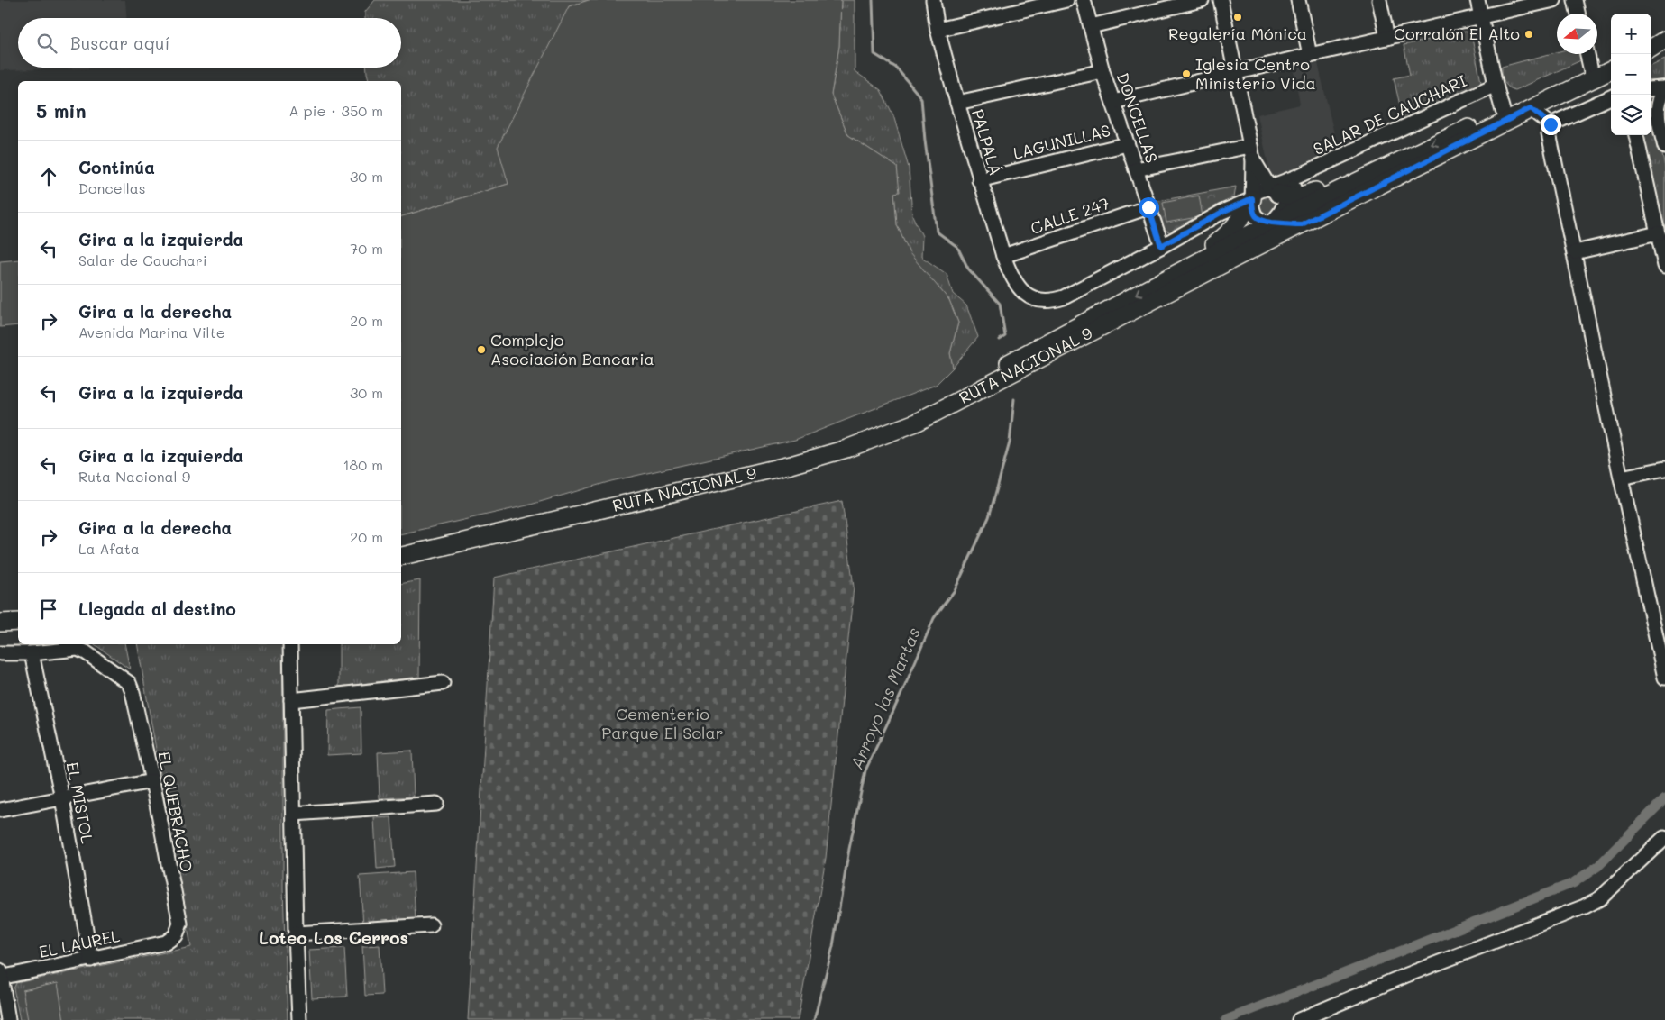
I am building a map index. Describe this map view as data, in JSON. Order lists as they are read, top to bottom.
{
  "streets": {
    "main road": ["RUTA NACIONAL 9"],
    "street": [
      "SALAR DE CAUCHARI",
      "DONCELLAS",
      "PALPALÁ",
      "LAGUNILLAS",
      "CALLE 247",
      "EL MISTOL",
      "EL QUEBRACHO",
      "EL LAUREL"
    ]
  },
  "crossings": [
    ["SALAR DE CAUCHARI", "DONCELLAS"],
    ["SALAR DE CAUCHARI", "PALPALÁ"],
    ["SALAR DE CAUCHARI", "RUTA NACIONAL 9"],
    ["DONCELLAS", "LAGUNILLAS"],
    ["DONCELLAS", "CALLE 247"],
    ["PALPALÁ", "LAGUNILLAS"],
    ["PALPALÁ", "CALLE 247"],
    ["EL MISTOL", "EL QUEBRACHO"],
    ["EL MISTOL", "EL LAUREL"],
    ["EL QUEBRACHO", "EL LAUREL"]
  ],
  "districts": ["Loteo Los Cerros"],
  "water": ["Arroyo las Martas"],
  "parks": ["Cementerio Parque El Solar"],
  "places": [
    "Regalería Mónica",
    "Corralón El Alto",
    "Iglesia Centro Ministerio Vida",
    "Complejo Asociación Bancaria"
  ],
  "north": "left",
  "page": {
    "map_buttons": ["+", "−"],
    "search": "Buscar aquí",
    "heading": ["5 min", "A pie · 350 m"],
    "list": [
      ["Continúa", "Doncellas", "30 m"],
      ["Gira a la izquierda", "Salar de Cauchari", "70 m"],
      ["Gira a la derecha", "Avenida Marina Vilte", "20 m"],
      ["Gira a la izquierda", "30 m"],
      ["Gira a la izquierda", "Ruta Nacional 9", "180 m"],
      ["Gira a la derecha", "La Afata", "20 m"],
      "Llegada al destino"
    ]
  }
}
